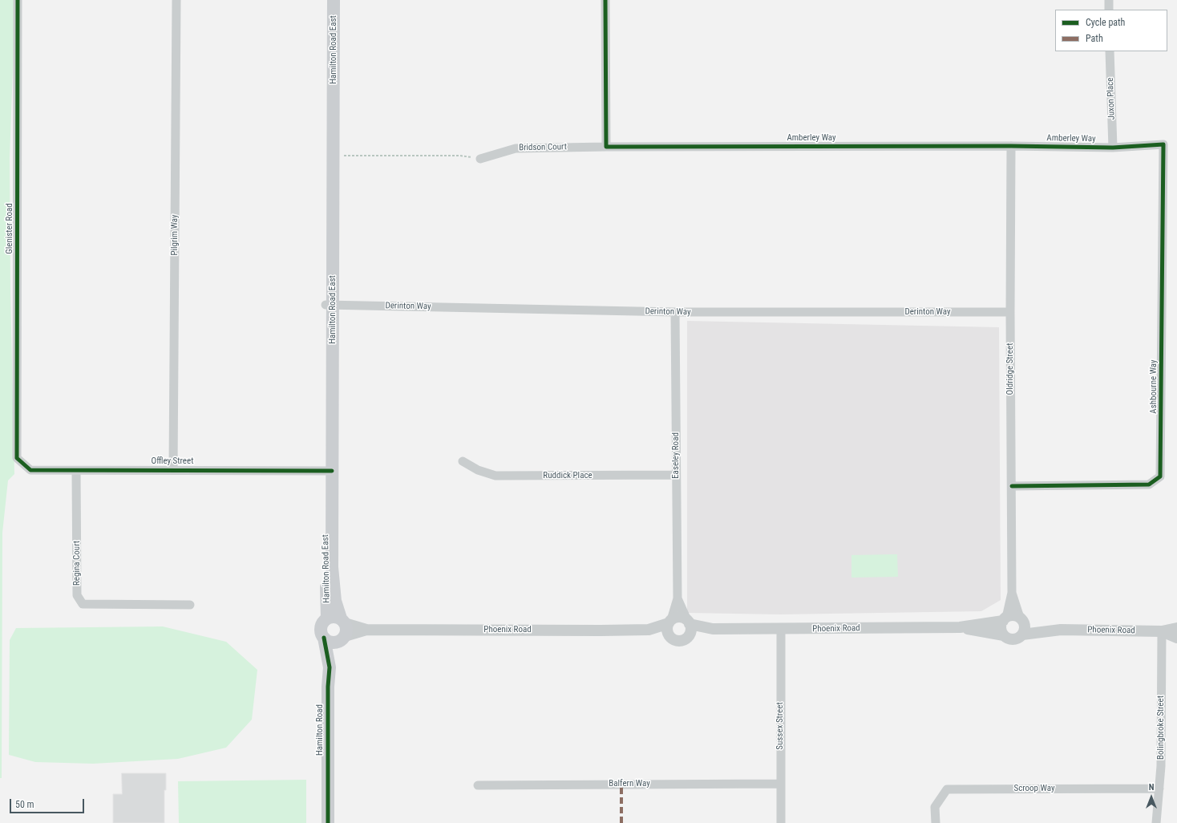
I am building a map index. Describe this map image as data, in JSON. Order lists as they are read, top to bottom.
{
  "streets": {
    "main road": ["Hamilton Road East", "Hamilton Road"],
    "street": [
      "Juxon Place",
      "Amberley Way",
      "Bridson Court",
      "Glenister Road",
      "Pilgrim Way",
      "Derinton Way",
      "Oldridge Street",
      "Ashbourne Way",
      "Easeley Road",
      "Offley Street",
      "Ruddick Place",
      "Regina Court",
      "Phoenix Road",
      "Sussex Street",
      "Bolingbroke Street",
      "Balfern Way",
      "Scroop Way"
    ]
  },
  "crossings": [
    ["Hamilton Road East", "Derinton Way"],
    ["Hamilton Road East", "Offley Street"],
    ["Hamilton Road East", "Phoenix Road"],
    ["Hamilton Road East", "Hamilton Road"],
    ["Juxon Place", "Amberley Way"],
    ["Amberley Way", "Bridson Court"],
    ["Amberley Way", "Oldridge Street"],
    ["Amberley Way", "Ashbourne Way"],
    ["Glenister Road", "Offley Street"],
    ["Pilgrim Way", "Offley Street"],
    ["Derinton Way", "Oldridge Street"],
    ["Derinton Way", "Easeley Road"],
    ["Oldridge Street", "Ashbourne Way"],
    ["Oldridge Street", "Phoenix Road"],
    ["Easeley Road", "Ruddick Place"],
    ["Easeley Road", "Phoenix Road"],
    ["Offley Street", "Regina Court"],
    ["Phoenix Road", "Sussex Street"],
    ["Phoenix Road", "Bolingbroke Street"],
    ["Phoenix Road", "Hamilton Road"],
    ["Sussex Street", "Balfern Way"],
    ["Bolingbroke Street", "Scroop Way"]
  ],
  "legend": ["Cycle path", "Path"],
  "scale_bar": "50 m",
  "north": "top"
}
